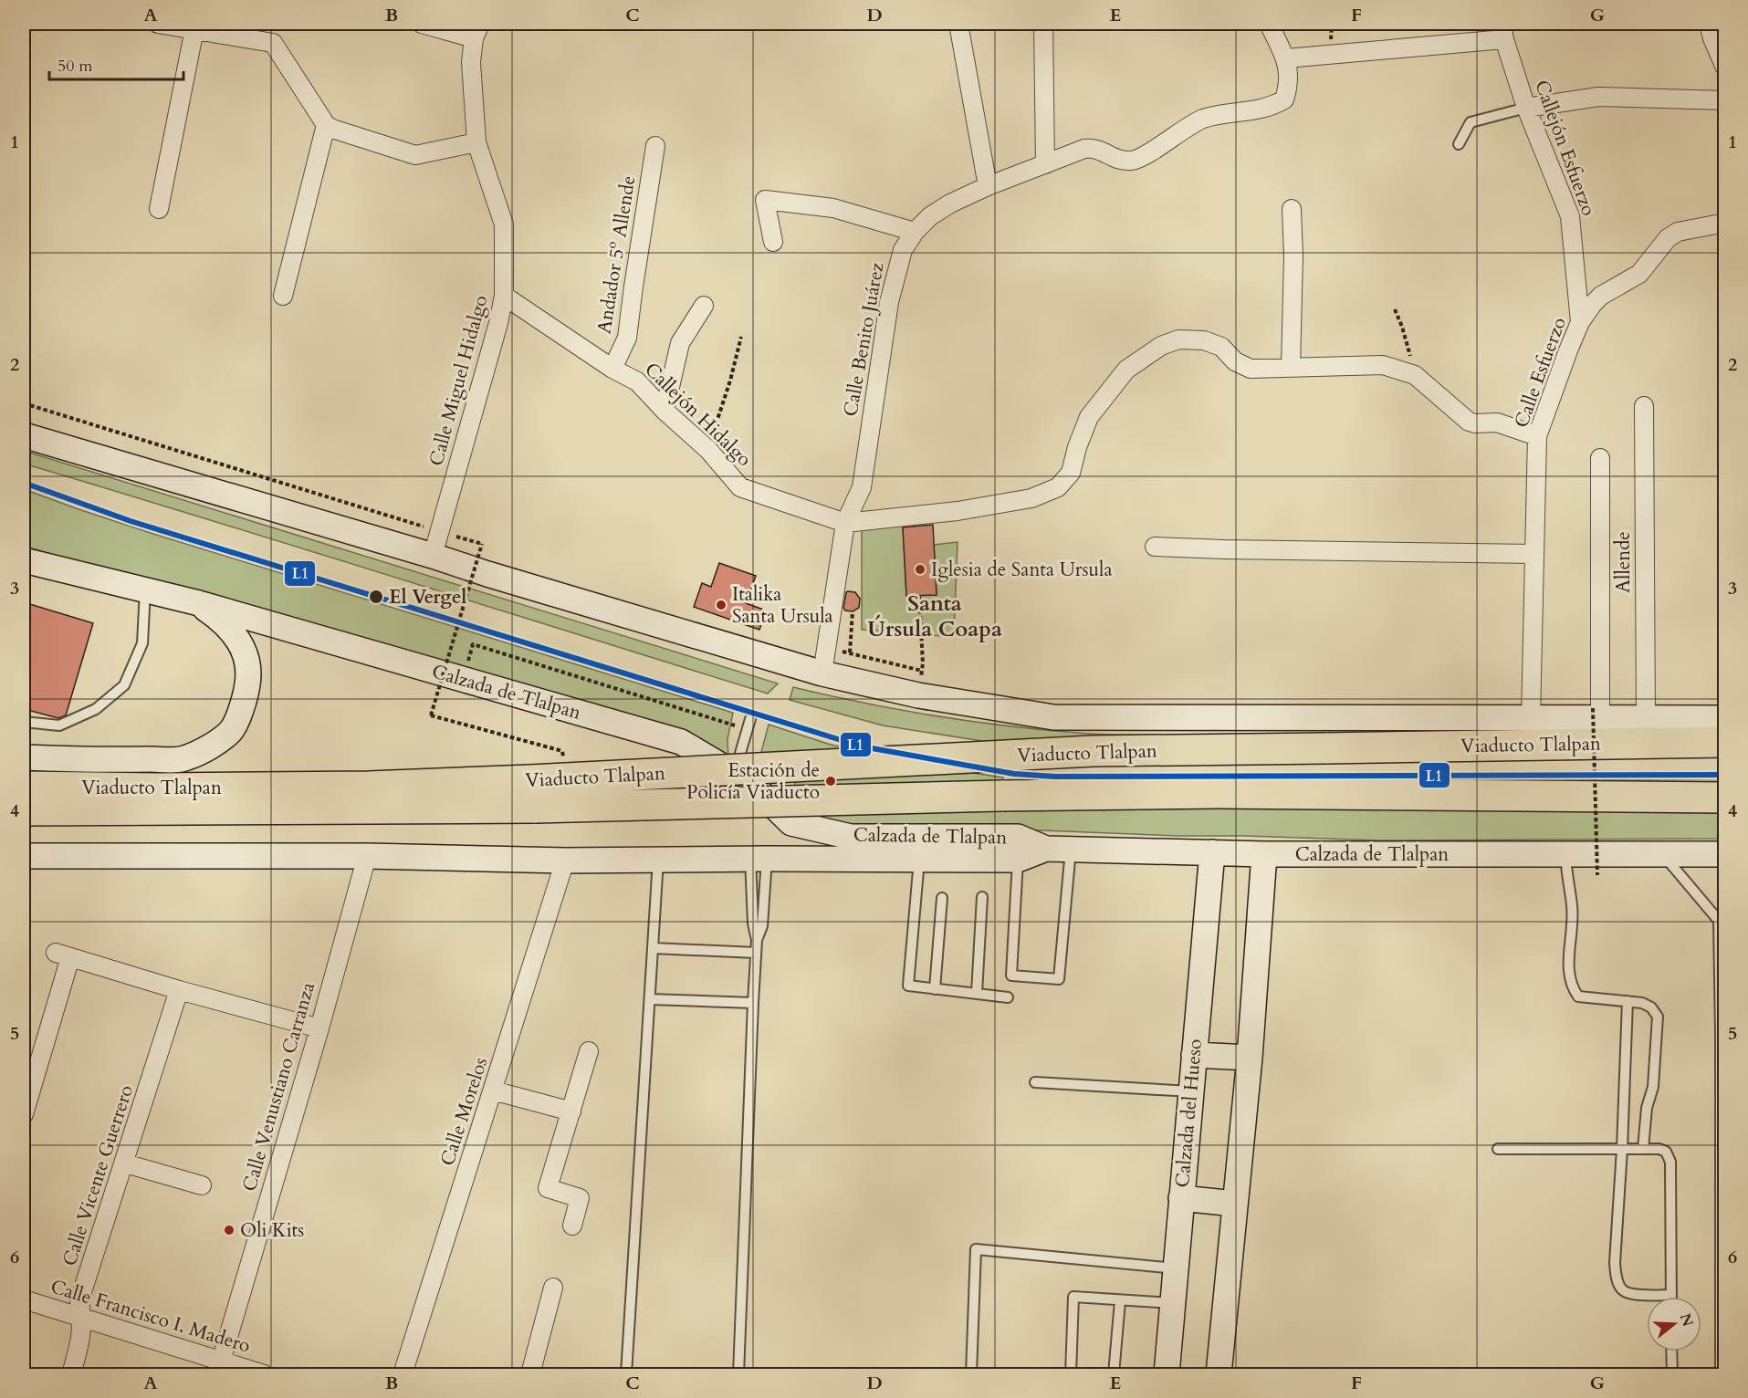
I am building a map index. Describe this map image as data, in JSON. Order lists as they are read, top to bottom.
{
  "streets": {
    "highway": ["Viaducto Tlalpan"],
    "main road": ["Calzada de Tlalpan", "Calzada del Hueso"],
    "street": [
      "Callejón Esfuerzo",
      "Andador 5º Allende",
      "Calle Benito Juárez",
      "Calle Esfuerzo",
      "Calle Miguel Hidalgo",
      "Callejón Hidalgo",
      "Allende",
      "Calle Venustiano Carranza",
      "Calle Morelos",
      "Calle Vicente Guerrero",
      "Calle Francisco I. Madero"
    ]
  },
  "crossings": [
    ["Callejón Esfuerzo", "Calle Esfuerzo"],
    ["Andador 5º Allende", "Callejón Hidalgo"],
    ["Calle Benito Juárez", "Callejón Hidalgo"],
    ["Calle Miguel Hidalgo", "Callejón Hidalgo"],
    ["Calzada de Tlalpan", "Viaducto Tlalpan"],
    ["Calzada de Tlalpan", "Calzada del Hueso"],
    ["Calle Venustiano Carranza", "Calle Francisco I. Madero"],
    ["Calle Vicente Guerrero", "Calle Francisco I. Madero"]
  ],
  "districts": ["Santa Úrsula Coapa"],
  "places": [
    "Iglesia de Santa Ursula",
    "El Vergel",
    "Italika Santa Ursula",
    "Estación de Policía Viaducto",
    "Oli Kits"
  ],
  "lines": ["transit line L1"],
  "scale_bar": "50 m",
  "north": "right",
  "grid": {
    "columns": [
      "A",
      "B",
      "C",
      "D",
      "E",
      "F",
      "G"
    ],
    "rows": [
      "1",
      "2",
      "3",
      "4",
      "5",
      "6"
    ]
  }
}
